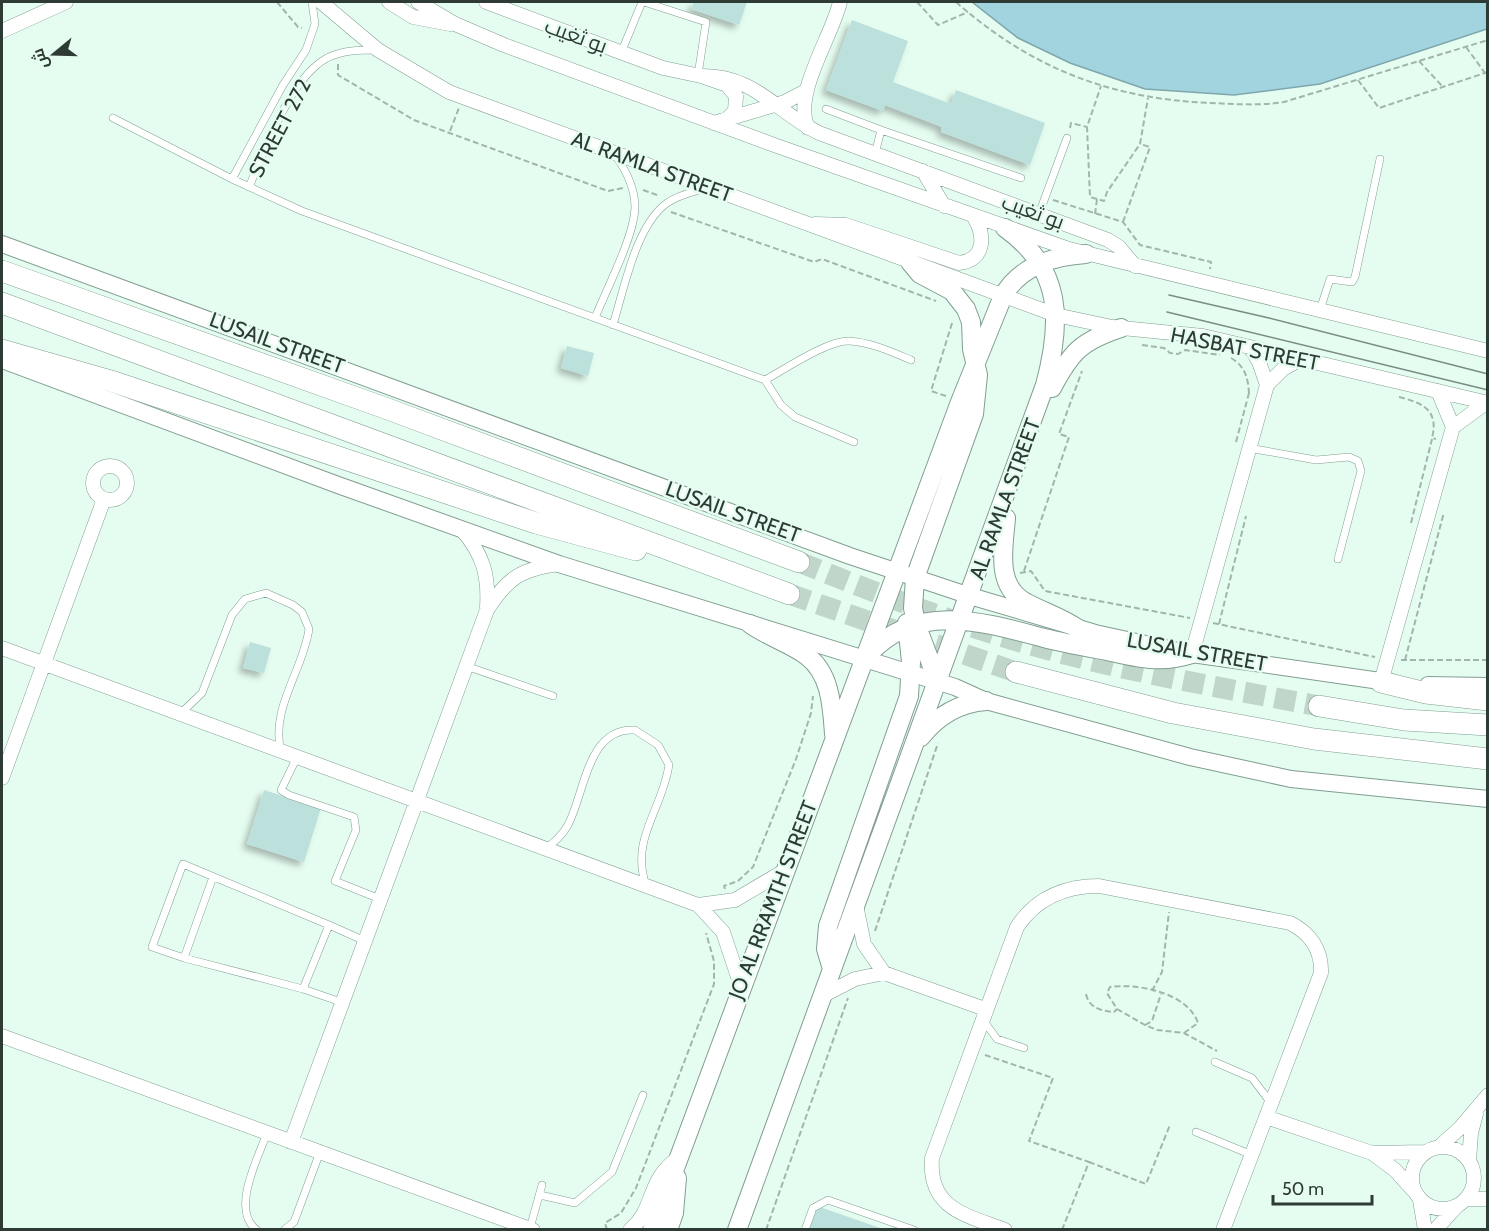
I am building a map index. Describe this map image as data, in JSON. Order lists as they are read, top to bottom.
{
  "streets": {
    "highway": ["LUSAIL STREET"],
    "main road": ["AL RAMLA STREET", "JO AL RRAMTH STREET"],
    "street": ["بو ثغيب", "HASBAT STREET"],
    "lane": ["STREET 272"]
  },
  "crossings": [
    ["بو ثغيب", "AL RAMLA STREET"],
    ["STREET 272", "AL RAMLA STREET"],
    ["AL RAMLA STREET", "LUSAIL STREET"],
    ["AL RAMLA STREET", "HASBAT STREET"],
    ["LUSAIL STREET", "JO AL RRAMTH STREET"]
  ],
  "scale_bar": "50 m",
  "north": "left"
}
